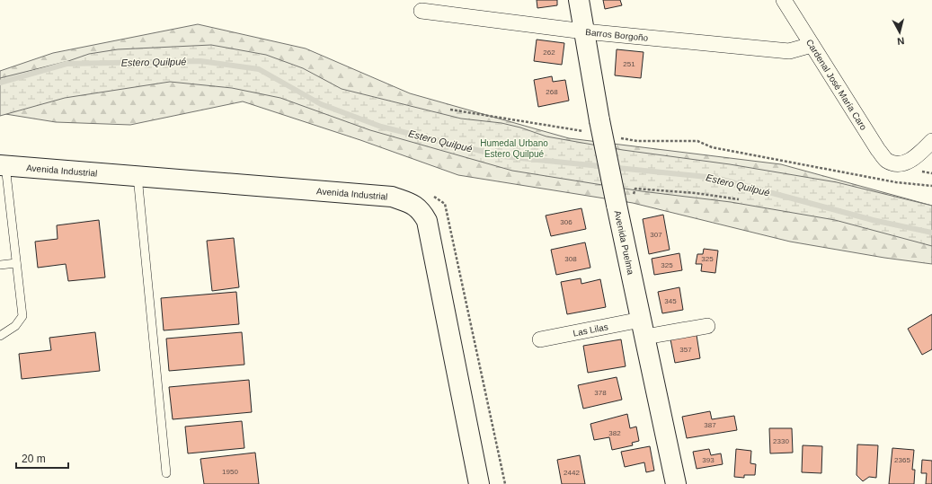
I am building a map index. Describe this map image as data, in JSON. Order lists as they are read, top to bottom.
{
  "streets": {
    "street": [
      "Barros Borgoño",
      "Cardenal José María Caro",
      "Avenida Industrial",
      "Avenida Puelma",
      "Las Lilas"
    ]
  },
  "crossings": [
    ["Barros Borgoño", "Cardenal José María Caro"],
    ["Barros Borgoño", "Avenida Puelma"],
    ["Avenida Puelma", "Las Lilas"]
  ],
  "water": ["Estero Quilpué"],
  "parks": ["Humedal Urbano Estero Quilpué"],
  "house_numbers": [
    "262",
    "251",
    "268",
    "306",
    "307",
    "308",
    "325",
    "325",
    "345",
    "357",
    "378",
    "387",
    "382",
    "2330",
    "393",
    "2365",
    "1950",
    "2442"
  ],
  "scale_bar": "20 m",
  "north": "bottom"
}
